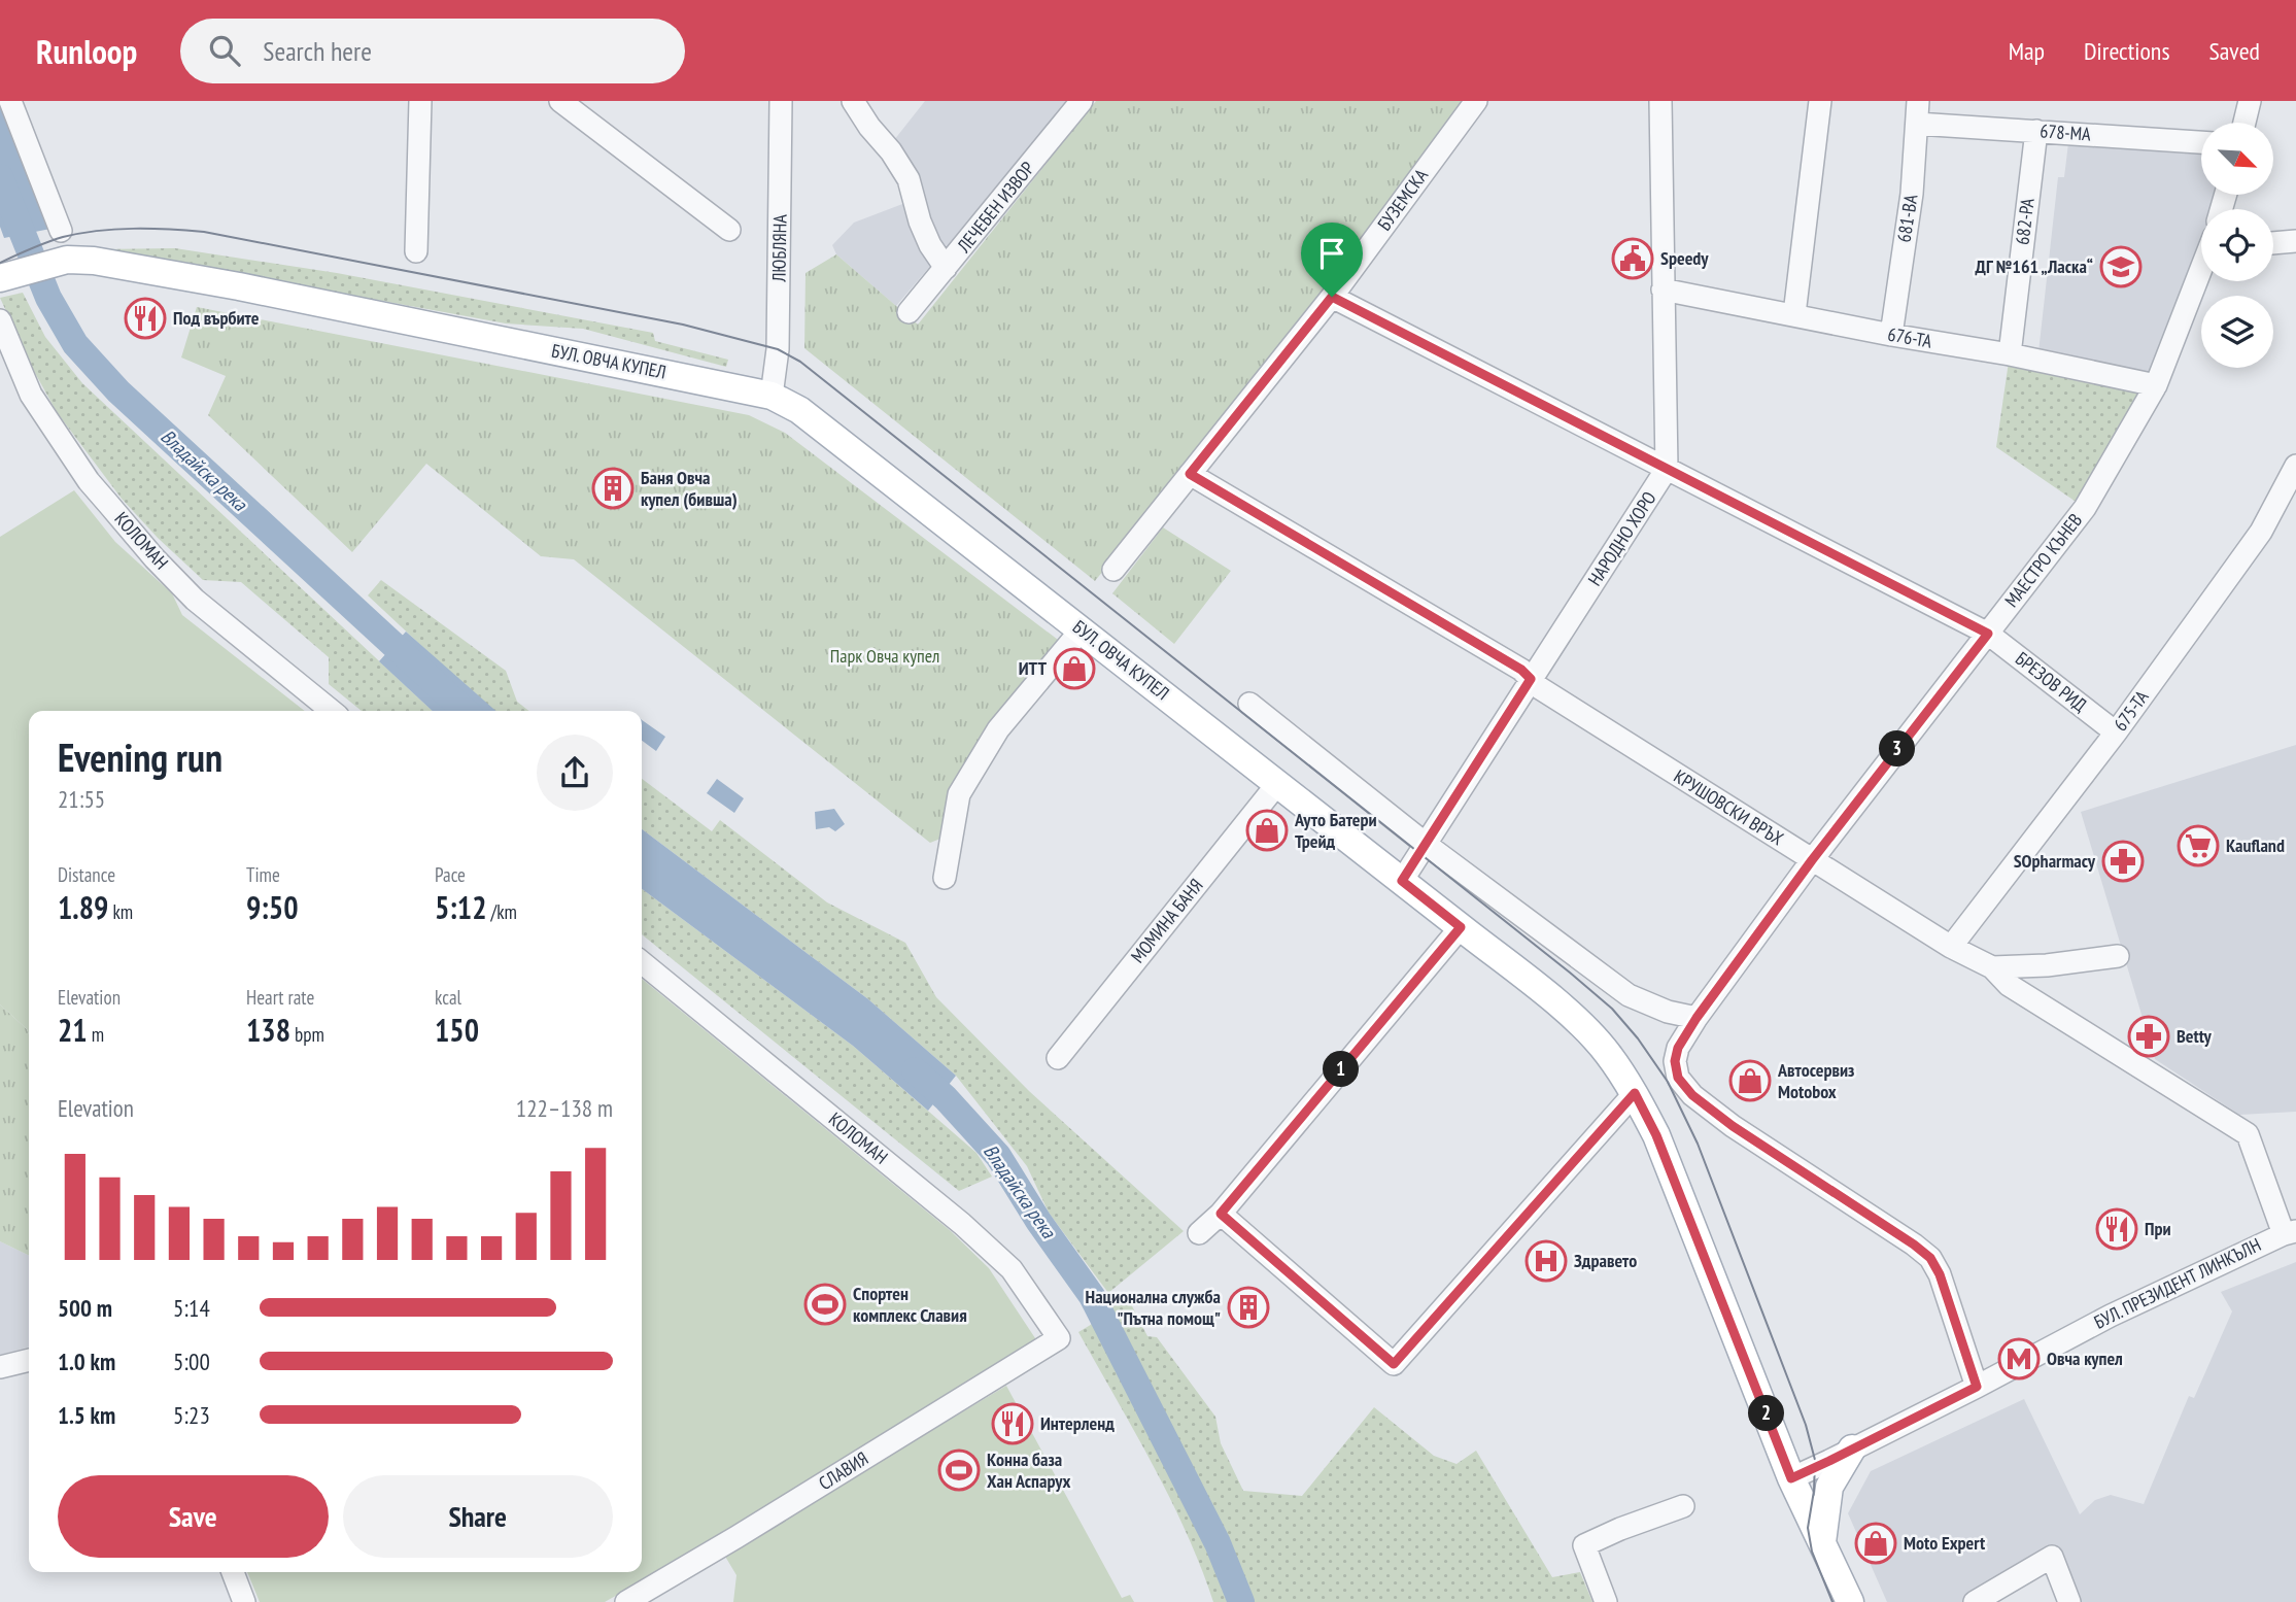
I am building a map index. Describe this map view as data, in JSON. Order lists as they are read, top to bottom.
{
  "streets": {
    "main road": ["БУЛ. ОВЧА КУПЕЛ"],
    "street": [
      "678-МА",
      "БУЗЕМСКА",
      "ЛЕЧЕБЕН ИЗВОР",
      "681-ВА",
      "682-РА",
      "ЛЮБЛЯНА",
      "676-ТА",
      "НАРОДНО ХОРО",
      "КОЛОМАН",
      "МАЕСТРО КЪНЕВ",
      "БРЕЗОВ РИД",
      "675-ТА",
      "КРУШОВСКИ ВРЪХ",
      "МОМИНА БАНЯ",
      "БУЛ. ПРЕЗИДЕНТ ЛИНКЪЛН",
      "СЛАВИЯ"
    ]
  },
  "crossings": [
    ["678-МА", "681-ВА"],
    ["678-МА", "682-РА"],
    ["БУЗЕМСКА", "БРЕЗОВ РИД"],
    ["БУЗЕМСКА", "КРУШОВСКИ ВРЪХ"],
    ["681-ВА", "676-ТА"],
    ["682-РА", "676-ТА"],
    ["ЛЮБЛЯНА", "БУЛ. ОВЧА КУПЕЛ"],
    ["676-ТА", "МАЕСТРО КЪНЕВ"],
    ["БУЛ. ОВЧА КУПЕЛ", "НАРОДНО ХОРО"],
    ["БУЛ. ОВЧА КУПЕЛ", "МОМИНА БАНЯ"],
    ["БУЛ. ОВЧА КУПЕЛ", "БУЛ. ПРЕЗИДЕНТ ЛИНКЪЛН"],
    ["НАРОДНО ХОРО", "БРЕЗОВ РИД"],
    ["НАРОДНО ХОРО", "КРУШОВСКИ ВРЪХ"],
    ["КОЛОМАН", "СЛАВИЯ"],
    ["МАЕСТРО КЪНЕВ", "БРЕЗОВ РИД"],
    ["МАЕСТРО КЪНЕВ", "КРУШОВСКИ ВРЪХ"],
    ["МАЕСТРО КЪНЕВ", "БУЛ. ПРЕЗИДЕНТ ЛИНКЪЛН"],
    ["БРЕЗОВ РИД", "675-ТА"],
    ["675-ТА", "КРУШОВСКИ ВРЪХ"],
    ["КРУШОВСКИ ВРЪХ", "БУЛ. ПРЕЗИДЕНТ ЛИНКЪЛН"]
  ],
  "water": ["Владайска река"],
  "parks": ["Парк Овча купел"],
  "places": {
    "public building": ["Speedy"],
    "school or university": ["ДГ №161 „Ласка“"],
    "restaurant": ["Под върбите", "При", "Интерленд"],
    "building": ["Баня Овча купел (бивша)", "Национална служба \"Пътна помощ\""],
    "shop": [
      "ИТТ",
      "Ауто Батери Трейд",
      "Автосервиз Motobox",
      "Moto Expert"
    ],
    "supermarket": ["Kaufland"],
    "pharmacy": ["SOpharmacy", "Betty"],
    "hospital": ["Здравето"],
    "sports": ["Спортен комплекс Славия", "Конна база Хан Аспарух"],
    "metro station": ["Овча купел"]
  },
  "north": "bottom right",
  "page": {
    "header": "Runloop",
    "search": "Search here",
    "nav": ["Map", "Directions", "Saved"],
    "heading": ["Evening run", "21:55"],
    "pins": ["3", "1", "2"],
    "stats": [
      ["Distance", "1.89 km"],
      ["Time", "9:50"],
      ["Pace", "5:12 /km"],
      ["Elevation", "21 m"],
      ["Heart rate", "138 bpm"],
      ["kcal", "150"]
    ],
    "chart": ["Elevation", "122–138 m"],
    "list": [
      {
        "name": "500 m",
        "note": "5:14"
      },
      {
        "name": "1.0 km",
        "note": "5:00"
      },
      {
        "name": "1.5 km",
        "note": "5:23"
      }
    ],
    "buttons": ["Save", "Share"]
  }
}
